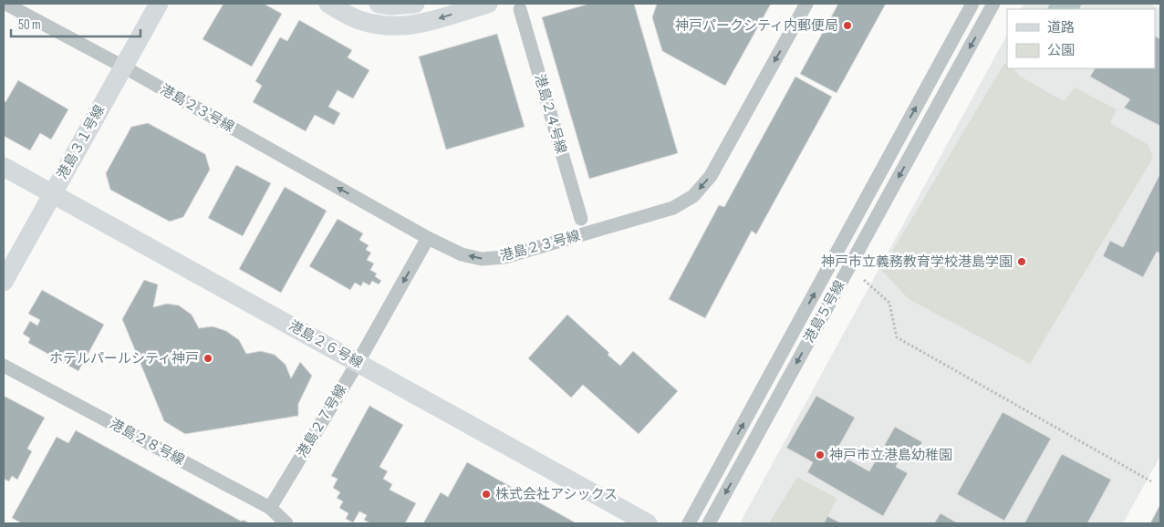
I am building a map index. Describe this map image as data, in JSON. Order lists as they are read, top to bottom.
{
  "streets": {
    "street": [
      "港島２３号線",
      "港島２４号線",
      "港島３１号線",
      "港島５号線",
      "港島２６号線",
      "港島２７号線",
      "港島２８号線"
    ]
  },
  "crossings": [
    ["港島２３号線", "港島３１号線"],
    ["港島２３号線", "港島２７号線"],
    ["港島３１号線", "港島２６号線"],
    ["港島２６号線", "港島２７号線"],
    ["港島２７号線", "港島２８号線"]
  ],
  "one_way": ["港島２３号線", "港島２７号線"],
  "places": [
    "神戸パークシティ内郵便局",
    "神戸市立義務教育学校港島学園",
    "ホテルパールシティ神戸",
    "神戸市立港島幼稚園",
    "株式会社アシックス"
  ],
  "legend": ["道路", "公園"],
  "scale_bar": "50 m"
}
